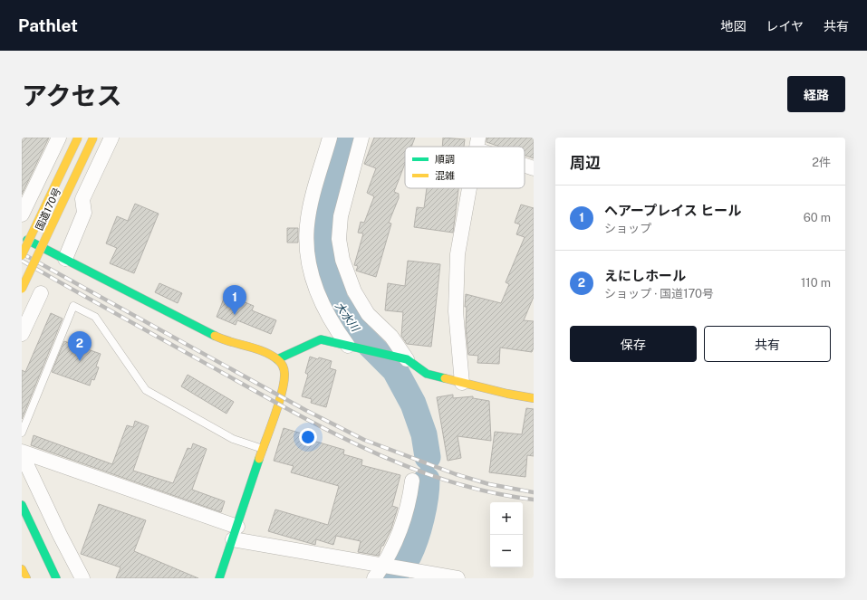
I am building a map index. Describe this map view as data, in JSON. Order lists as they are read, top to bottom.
{
  "streets": {
    "main road": ["国道170号"]
  },
  "water": ["大水川"],
  "legend": ["順調", "混雑"],
  "page": {
    "header": "Pathlet",
    "nav": ["地図", "レイヤ", "共有"],
    "title": "アクセス",
    "buttons": [
      "経路",
      ["保存", "共有"]
    ],
    "heading": ["周辺", "2件"],
    "list": [
      {
        "mark": "1",
        "name": "ヘアープレイス ヒール",
        "note": "ショップ",
        "value": "60 m"
      },
      {
        "mark": "2",
        "name": "えにしホール",
        "note": "ショップ · 国道170号",
        "value": "110 m"
      }
    ],
    "pins": ["1", "2"],
    "map_buttons": ["+", "−"]
  }
}
